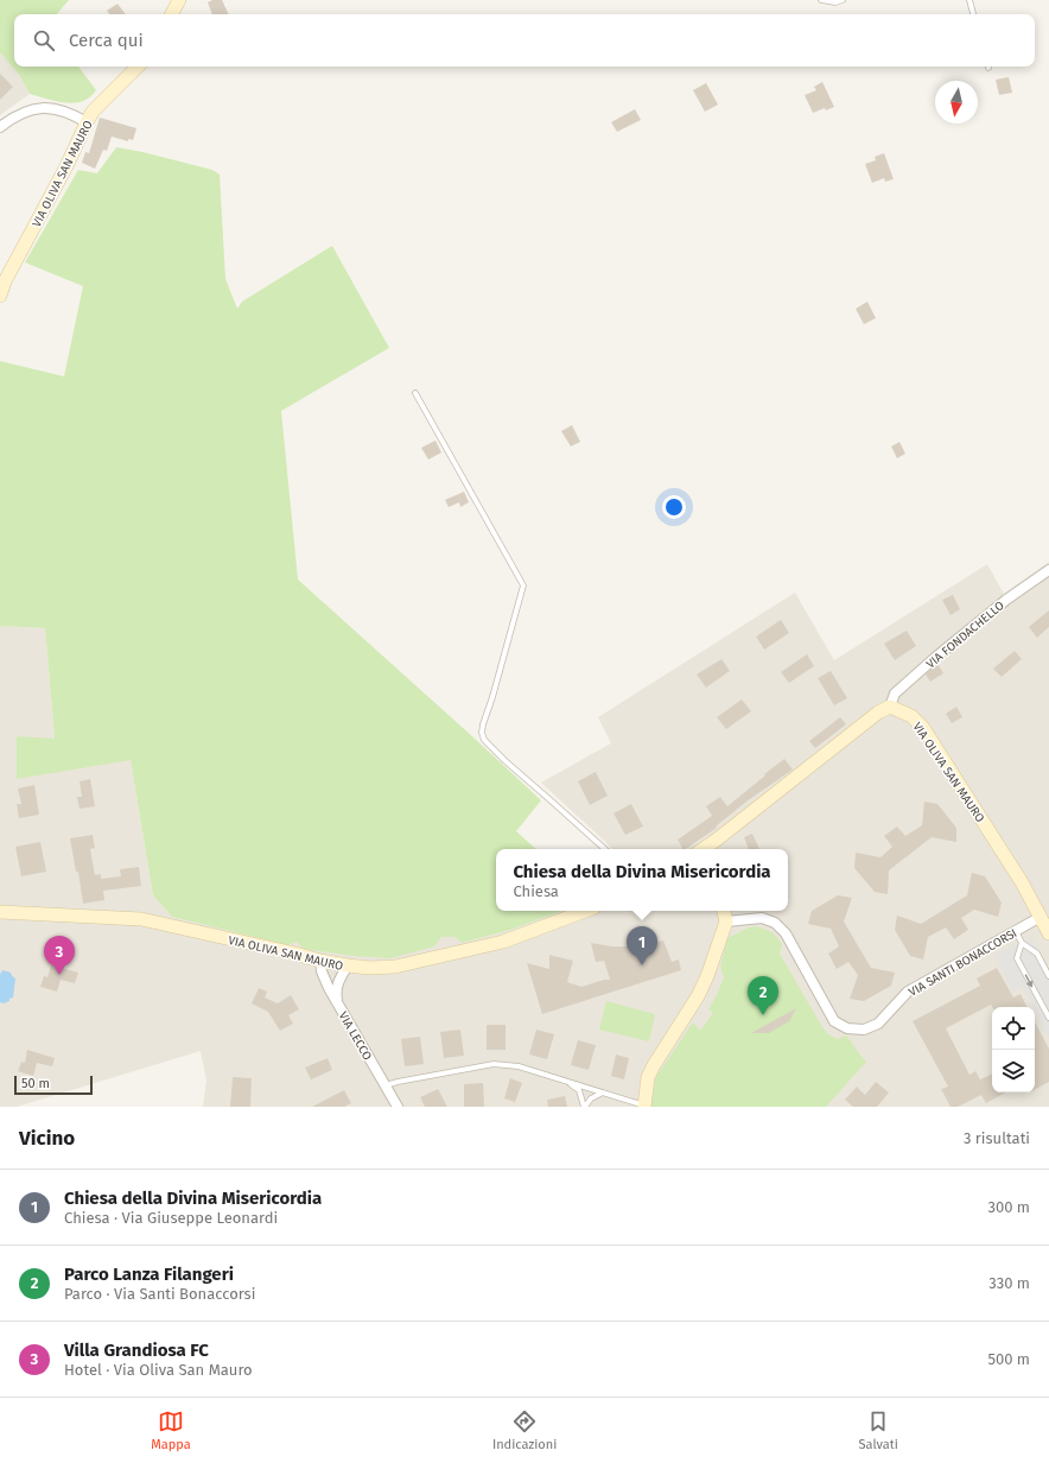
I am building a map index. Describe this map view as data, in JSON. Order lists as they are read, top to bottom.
{
  "streets": {
    "street": [
      "VIA OLIVA SAN MAURO",
      "VIA FONDACHELLO",
      "VIA SANTI BONACCORSI",
      "VIA LECCO"
    ]
  },
  "crossings": [
    ["VIA OLIVA SAN MAURO", "VIA FONDACHELLO"],
    ["VIA OLIVA SAN MAURO", "VIA SANTI BONACCORSI"],
    ["VIA OLIVA SAN MAURO", "VIA LECCO"]
  ],
  "scale_bar": "50 m",
  "north": "bottom",
  "page": {
    "search": "Cerca qui",
    "popup": ["Chiesa della Divina Misericordia", "Chiesa"],
    "pins": ["1", "3", "2"],
    "scale": "50 m",
    "heading": ["Vicino", "3 risultati"],
    "list": [
      {
        "mark": "1",
        "name": "Chiesa della Divina Misericordia",
        "note": "Chiesa · Via Giuseppe Leonardi",
        "value": "300 m"
      },
      {
        "mark": "2",
        "name": "Parco Lanza Filangeri",
        "note": "Parco · Via Santi Bonaccorsi",
        "value": "330 m"
      },
      {
        "mark": "3",
        "name": "Villa Grandiosa FC",
        "note": "Hotel · Via Oliva San Mauro",
        "value": "500 m"
      }
    ],
    "nav": ["Mappa", "Indicazioni", "Salvati"]
  }
}
